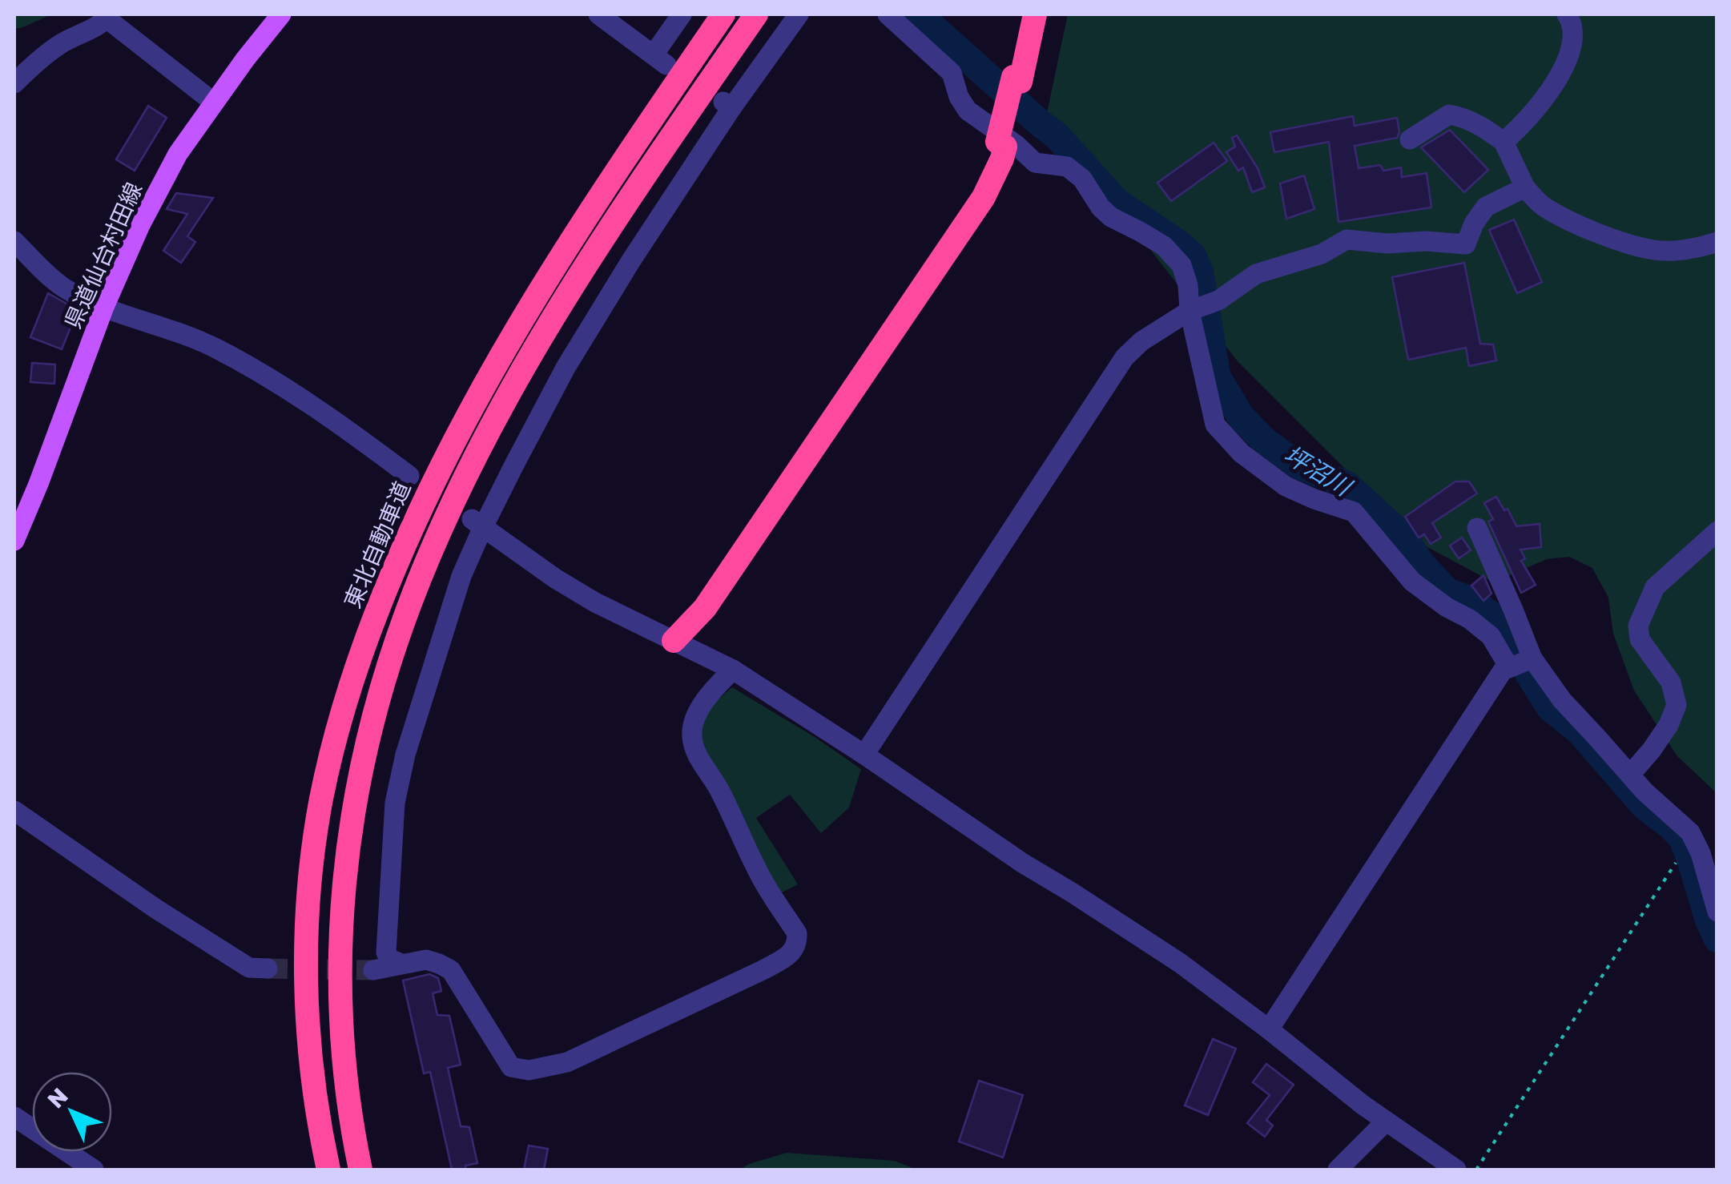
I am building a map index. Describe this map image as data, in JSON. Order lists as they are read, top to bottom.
{
  "streets": {
    "highway": ["東北自動車道"],
    "main road": ["県道仙台村田線"]
  },
  "water": ["坪沼川"],
  "north": "top left"
}
